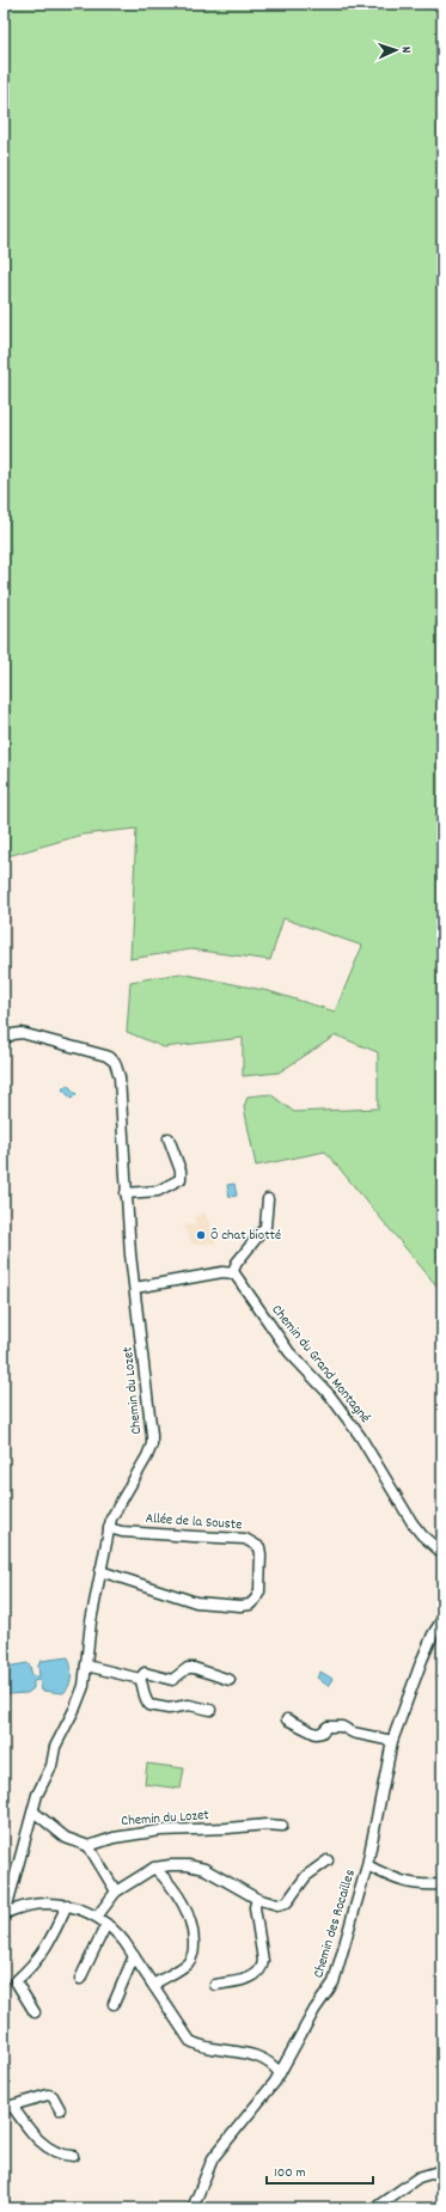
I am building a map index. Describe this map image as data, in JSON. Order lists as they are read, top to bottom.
{
  "streets": {
    "street": [
      "Chemin du Grand Montagné",
      "Chemin du Lozet",
      "Allée de la Souste",
      "Chemin des Rocailles"
    ]
  },
  "crossings": [
    ["Chemin du Lozet", "Allée de la Souste"]
  ],
  "places": ["Ô chat biotté"],
  "scale_bar": "100 m",
  "north": "right"
}
